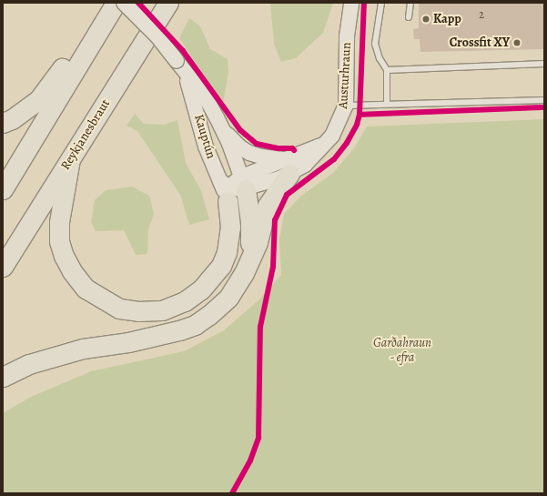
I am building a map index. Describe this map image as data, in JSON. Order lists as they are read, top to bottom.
{
  "streets": {
    "highway": ["Reykjanesbraut"],
    "street": ["Austurhraun", "Kauptún"]
  },
  "crossings": [
    ["Austurhraun", "Kauptún"]
  ],
  "parks": ["Garðahraun - efra"],
  "places": ["Kapp", "Crossfit XY"],
  "house_numbers": ["2"]
}
